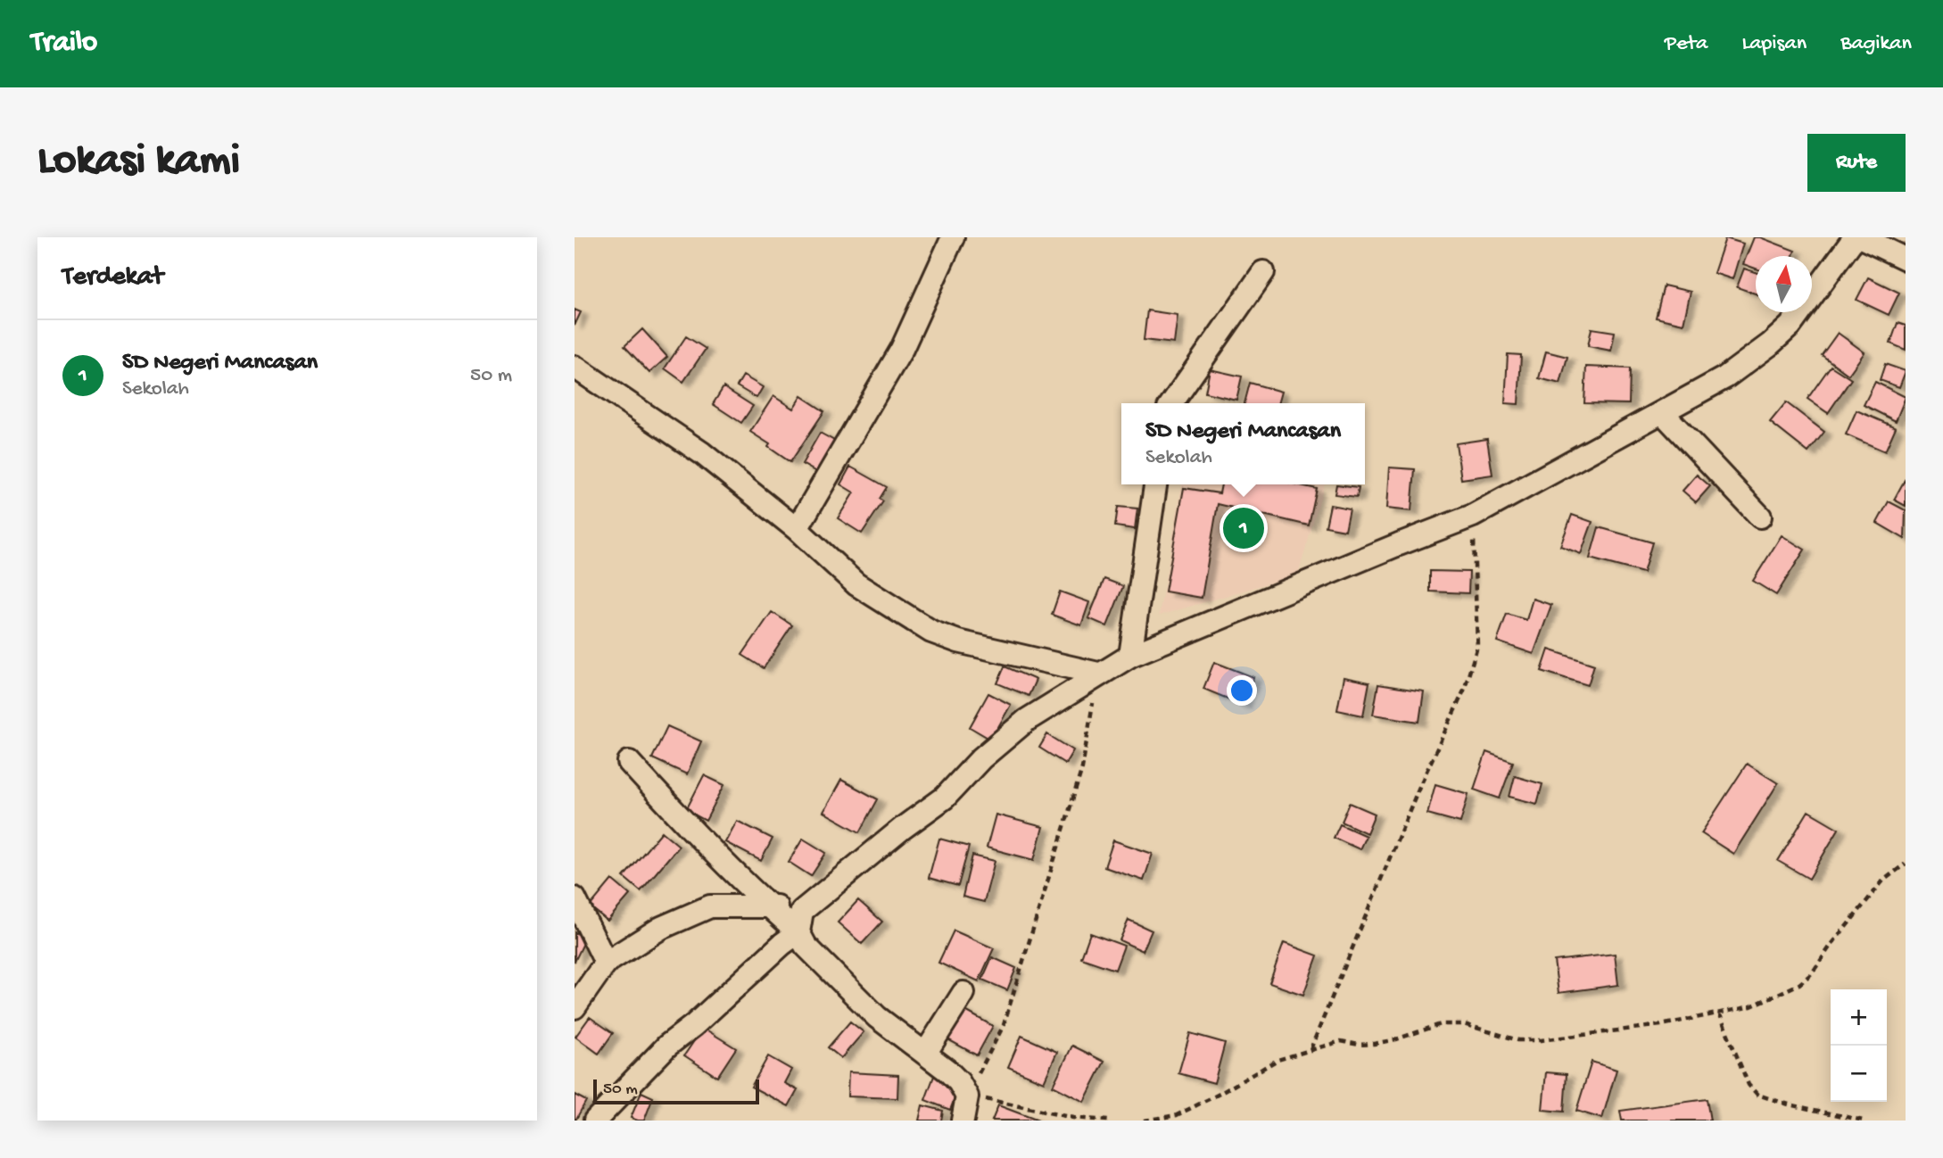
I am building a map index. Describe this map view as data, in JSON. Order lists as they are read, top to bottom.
{
  "scale_bar": "50 m",
  "north": "top",
  "page": {
    "header": "Trailo",
    "nav": ["Peta", "Lapisan", "Bagikan"],
    "buttons": "Rute",
    "title": "Lokasi kami",
    "heading": "Terdekat",
    "list": [
      {
        "mark": "1",
        "name": "SD Negeri Mancasan",
        "note": "Sekolah",
        "value": "50 m"
      }
    ],
    "popup": ["SD Negeri Mancasan", "Sekolah"],
    "pins": "1",
    "map_buttons": ["+", "−"],
    "scale": "50 m"
  }
}
